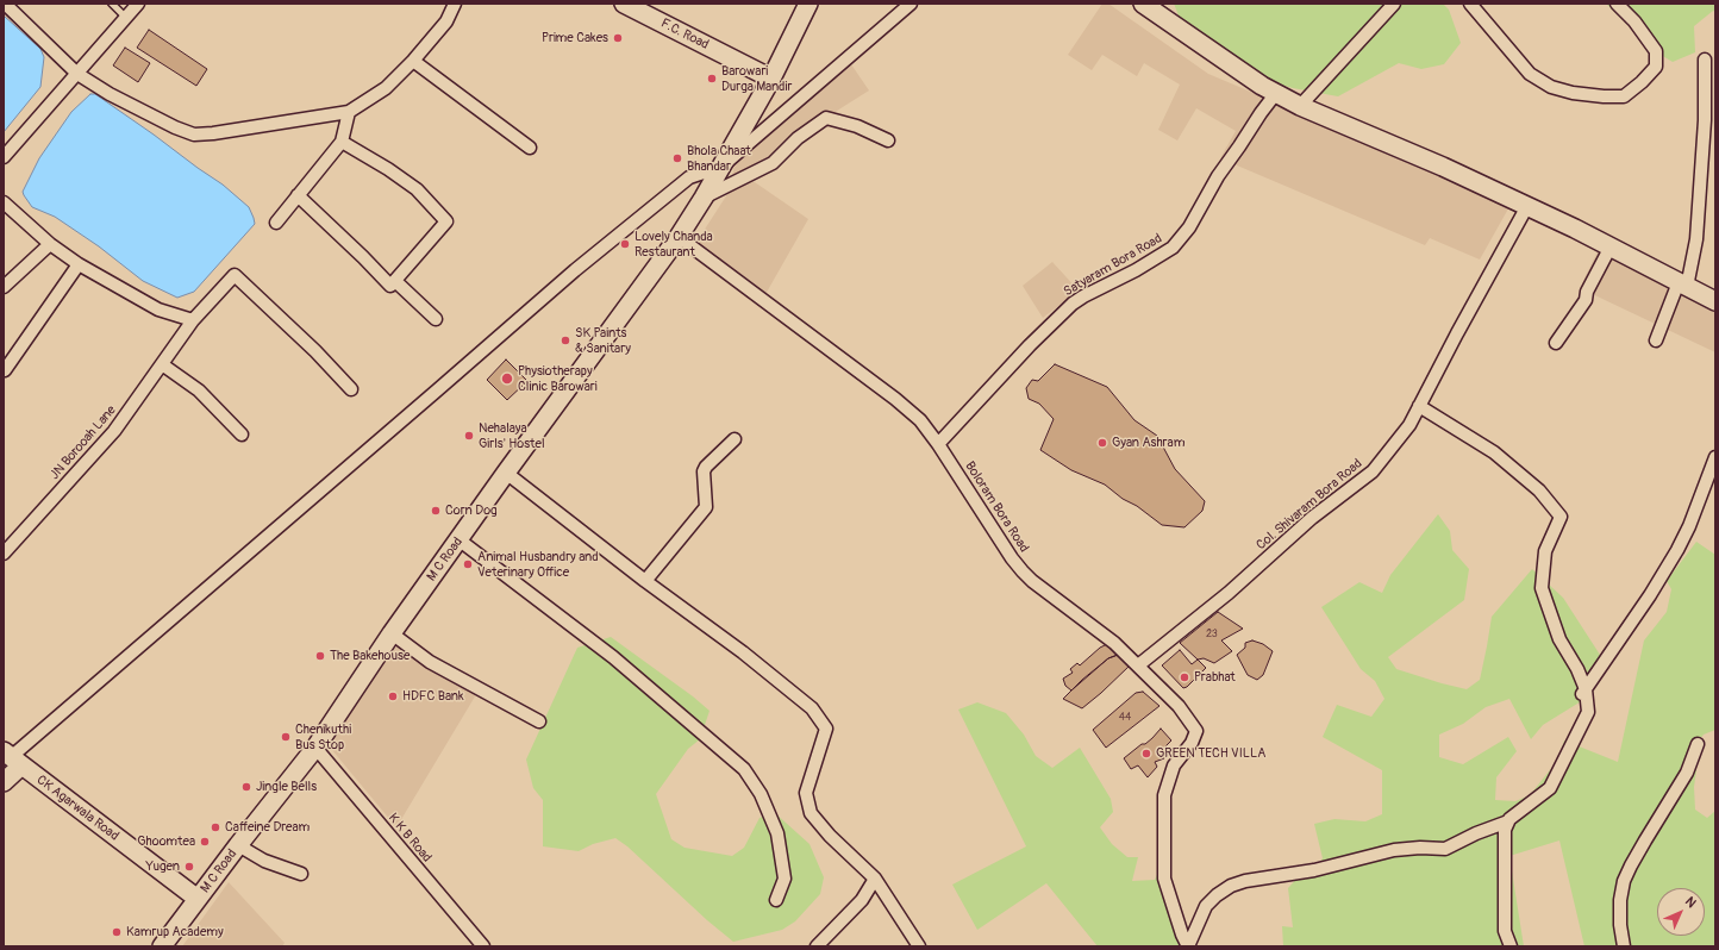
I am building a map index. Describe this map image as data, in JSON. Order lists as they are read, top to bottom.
{
  "streets": {
    "street": [
      "F.C. Road",
      "Satyaram Bora Road",
      "JN Borooah Lane",
      "Col. Shivaram Bora Road",
      "Boloram Bora Road",
      "M C Road",
      "CK Agarwala Road",
      "K K B Road"
    ]
  },
  "crossings": [
    ["Satyaram Bora Road", "Boloram Bora Road"],
    ["Col. Shivaram Bora Road", "Boloram Bora Road"],
    ["Boloram Bora Road", "M C Road"],
    ["M C Road", "CK Agarwala Road"],
    ["M C Road", "K K B Road"]
  ],
  "places": [
    "Prime Cakes",
    "Barowari Durga Mandir",
    "Bhola Chaat Bhandar",
    "Lovely Chanda Restaurant",
    "SK Paints & Sanitary",
    "Physiotherapy Clinic Barowari",
    "Nehalaya Girls' Hostel",
    "Gyan Ashram",
    "Corn Dog",
    "Animal Husbandry and Veterinary Office",
    "The Bakehouse",
    "Prabhat",
    "HDFC Bank",
    "Chenikuthi Bus Stop",
    "GREEN TECH VILLA",
    "Jingle Bells",
    "Caffeine Dream",
    "Ghoomtea",
    "Yugen",
    "Kamrup Academy"
  ],
  "house_numbers": ["23", "44"],
  "north": "top right"
}
